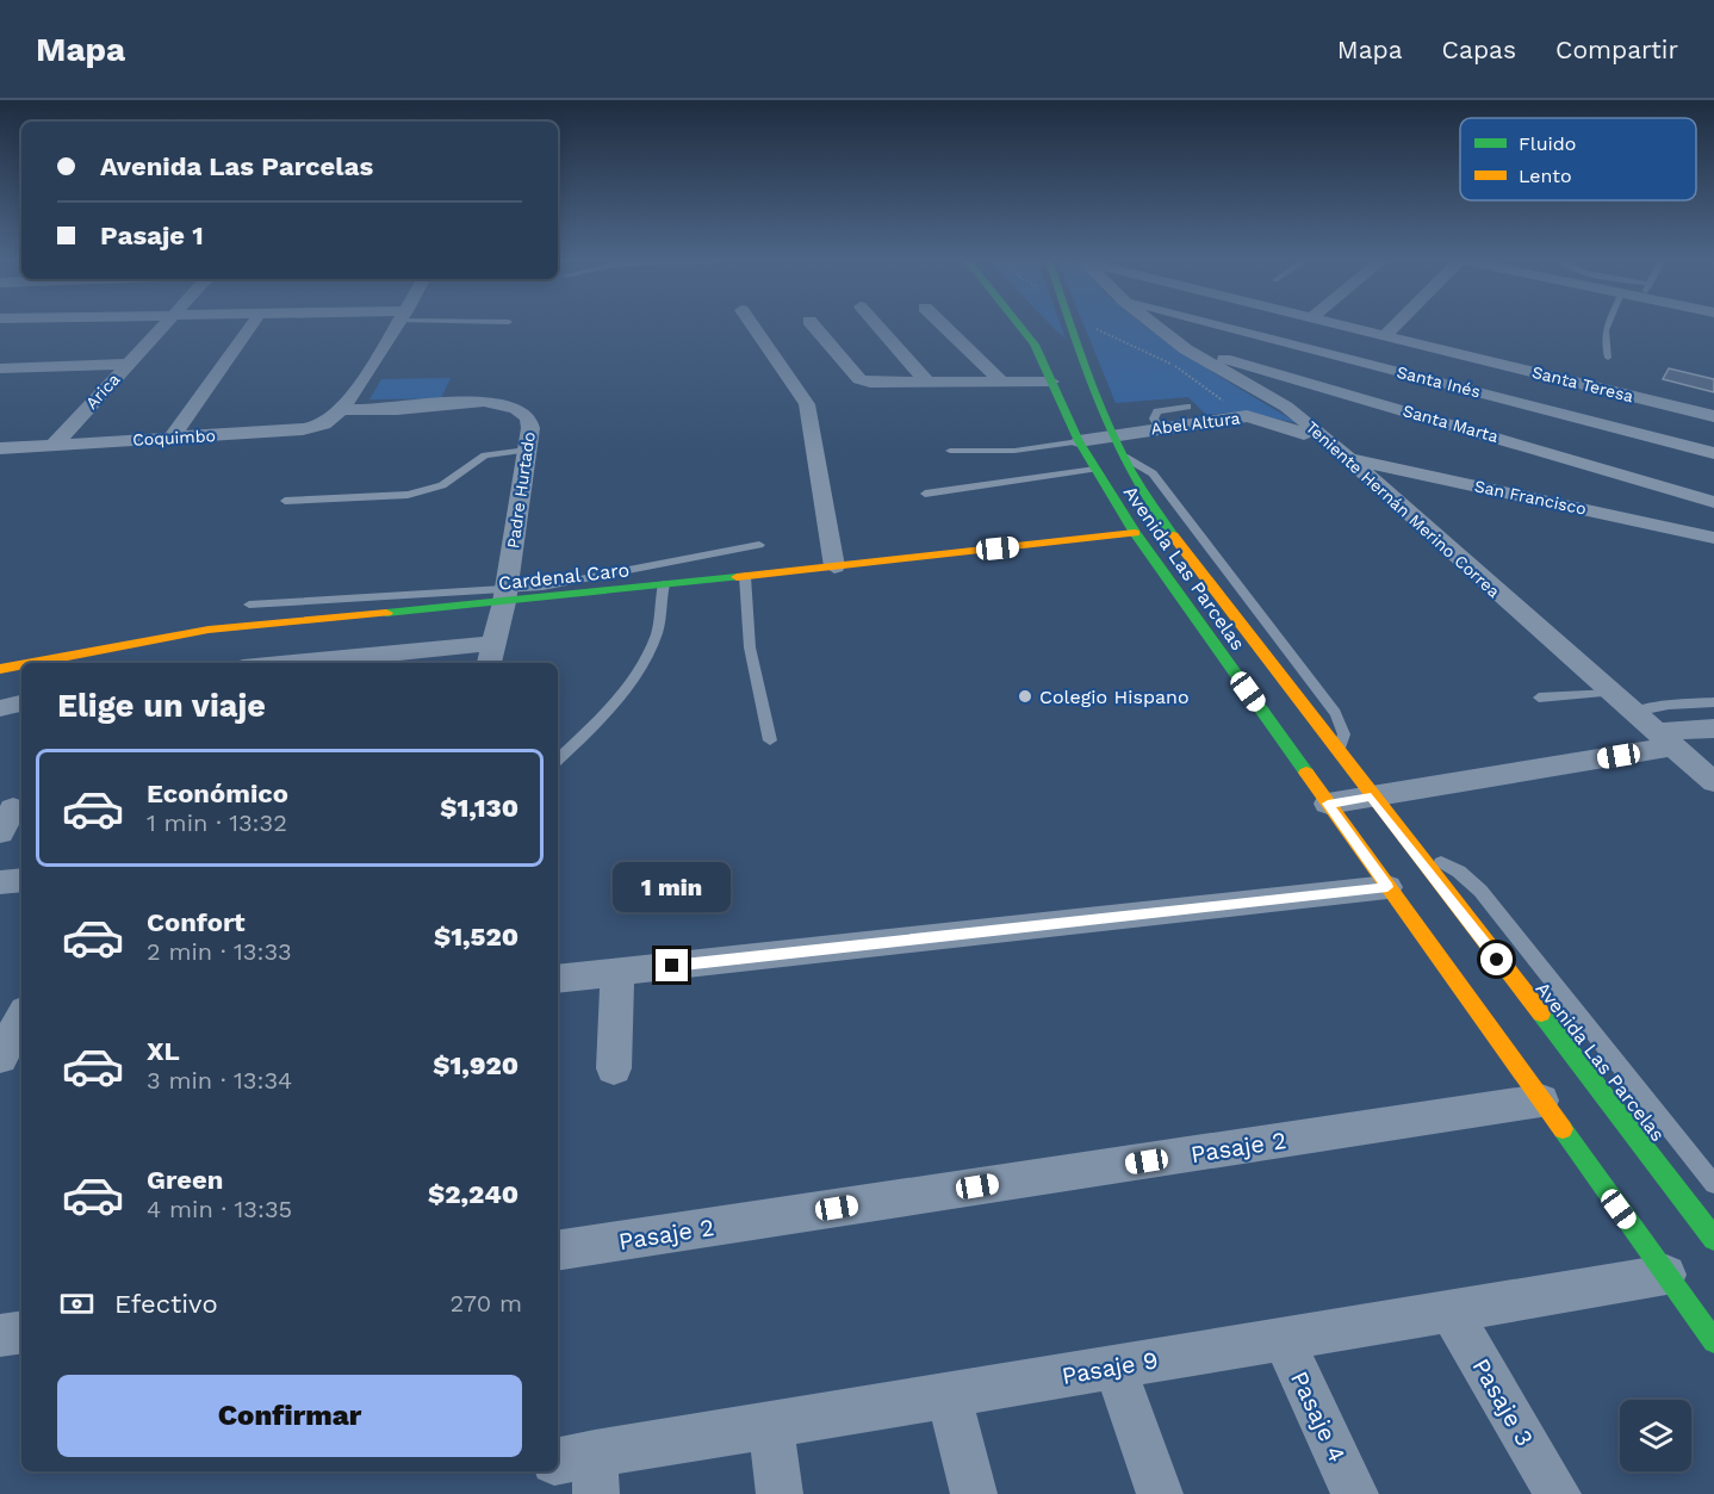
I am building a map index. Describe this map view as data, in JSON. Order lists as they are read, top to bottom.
{
  "streets": {
    "street": [
      "Santa Inés",
      "Santa Teresa",
      "Arica",
      "Abel Altura",
      "Santa Marta",
      "Coquimbo",
      "Padre Hurtado",
      "San Francisco",
      "Teniente Hernán Merino Correa",
      "Avenida Las Parcelas",
      "Cardenal Caro",
      "Pasaje 2",
      "Pasaje 9",
      "Pasaje 3",
      "Pasaje 4"
    ]
  },
  "crossings": [
    ["Arica", "Coquimbo"],
    ["Abel Altura", "San Francisco"],
    ["Abel Altura", "Teniente Hernán Merino Correa"],
    ["Abel Altura", "Avenida Las Parcelas"],
    ["Santa Marta", "Teniente Hernán Merino Correa"],
    ["Coquimbo", "Padre Hurtado"],
    ["Padre Hurtado", "Cardenal Caro"],
    ["San Francisco", "Teniente Hernán Merino Correa"],
    ["Avenida Las Parcelas", "Cardenal Caro"],
    ["Avenida Las Parcelas", "Pasaje 2"],
    ["Avenida Las Parcelas", "Pasaje 9"],
    ["Pasaje 9", "Pasaje 3"],
    ["Pasaje 9", "Pasaje 4"]
  ],
  "places": ["Colegio Hispano"],
  "legend": ["Fluido", "Lento"],
  "page": {
    "header": "Mapa",
    "nav": ["Mapa", "Capas", "Compartir"],
    "banner": ["Avenida Las Parcelas", "Pasaje 1"],
    "heading": "Elige un viaje",
    "list": [
      {
        "name": "Económico",
        "note": "1 min · 13:32",
        "value": "$1,130"
      },
      {
        "name": "Confort",
        "note": "2 min · 13:33",
        "value": "$1,520"
      },
      {
        "name": "XL",
        "note": "3 min · 13:34",
        "value": "$1,920"
      },
      {
        "name": "Green",
        "note": "4 min · 13:35",
        "value": "$2,240"
      }
    ],
    "bubble": "1 min",
    "pay": ["Efectivo", "270 m"],
    "buttons": "Confirmar"
  }
}
